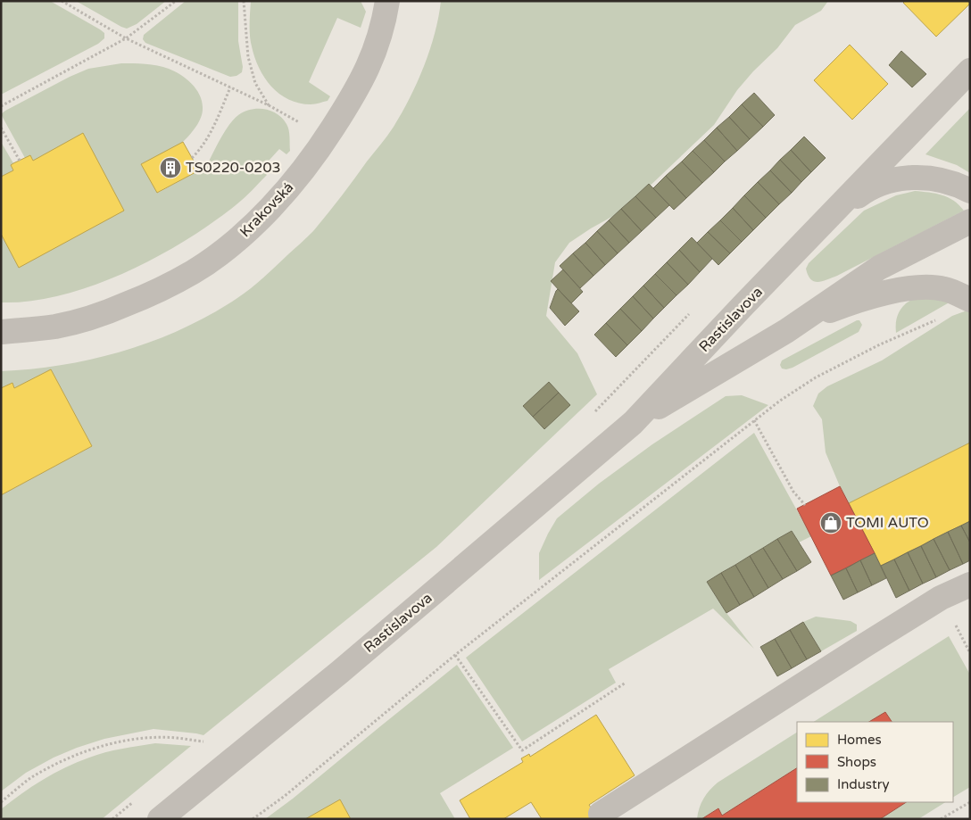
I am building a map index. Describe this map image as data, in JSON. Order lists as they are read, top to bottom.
{
  "streets": {
    "street": ["Krakovská", "Rastislavova"]
  },
  "places": {
    "building": ["TS0220-0203"],
    "shop": ["TOMI AUTO"]
  },
  "legend": ["Homes", "Shops", "Industry"]
}
